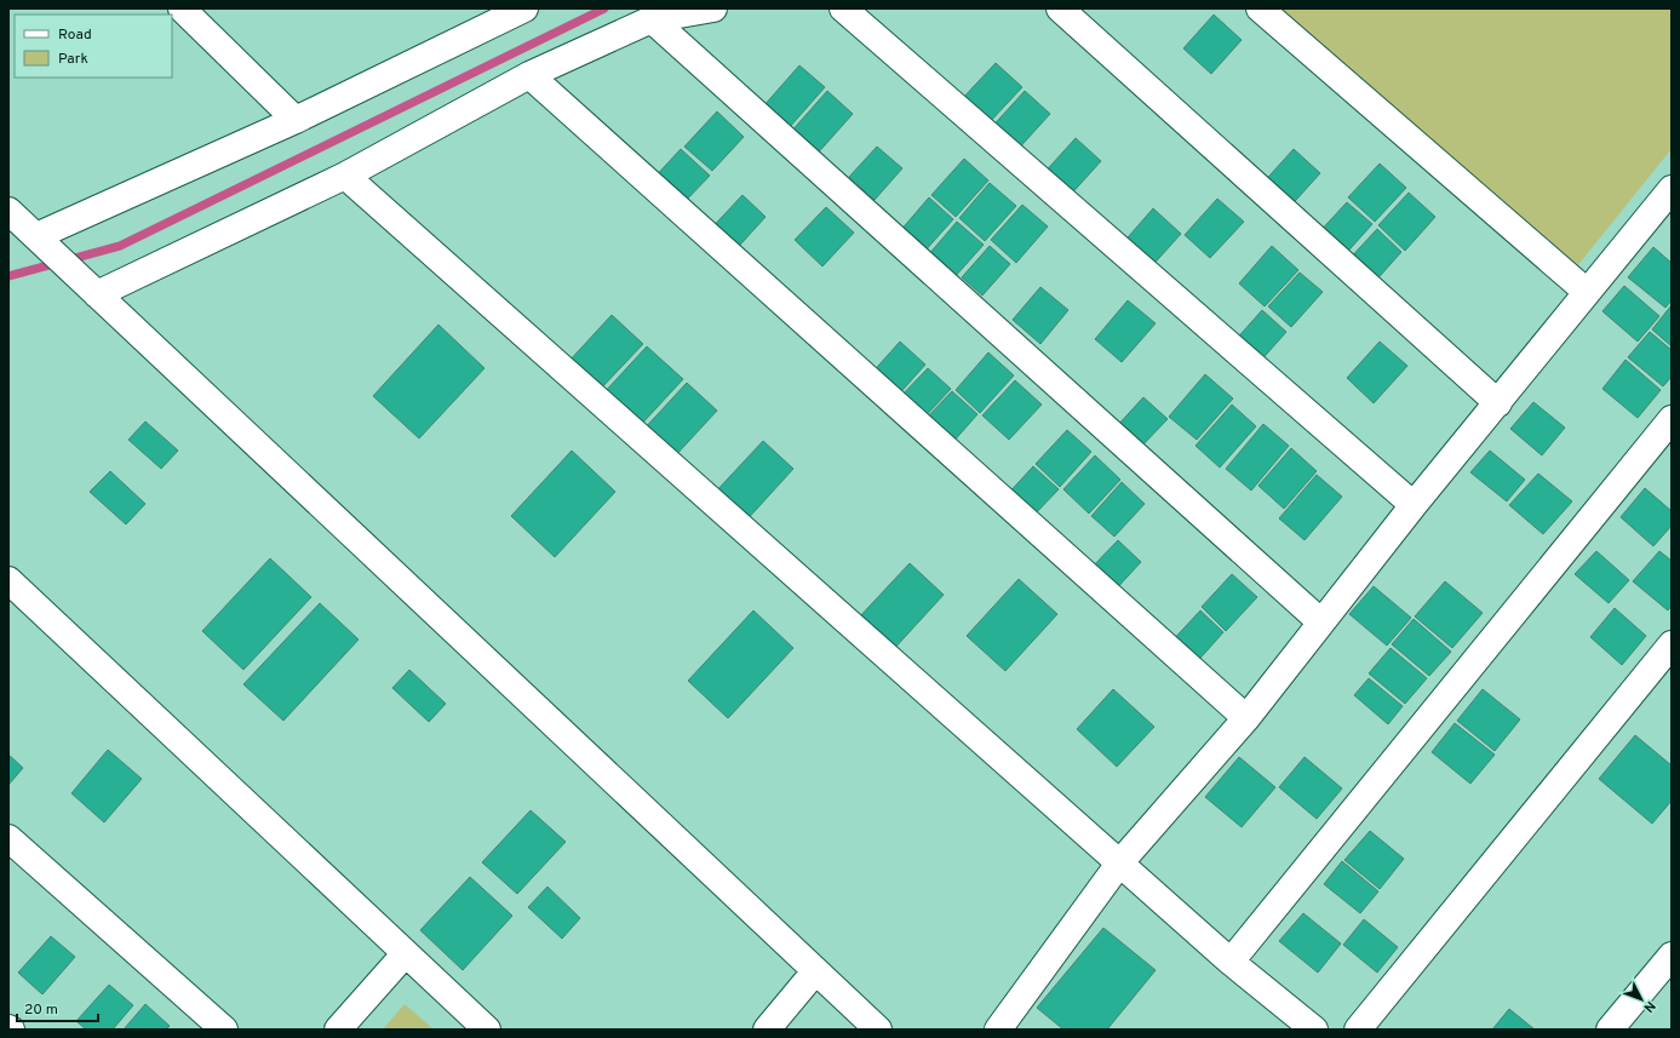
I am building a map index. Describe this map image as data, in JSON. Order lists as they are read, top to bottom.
{
  "legend": ["Road", "Park"],
  "scale_bar": "20 m",
  "north": "bottom right"
}
